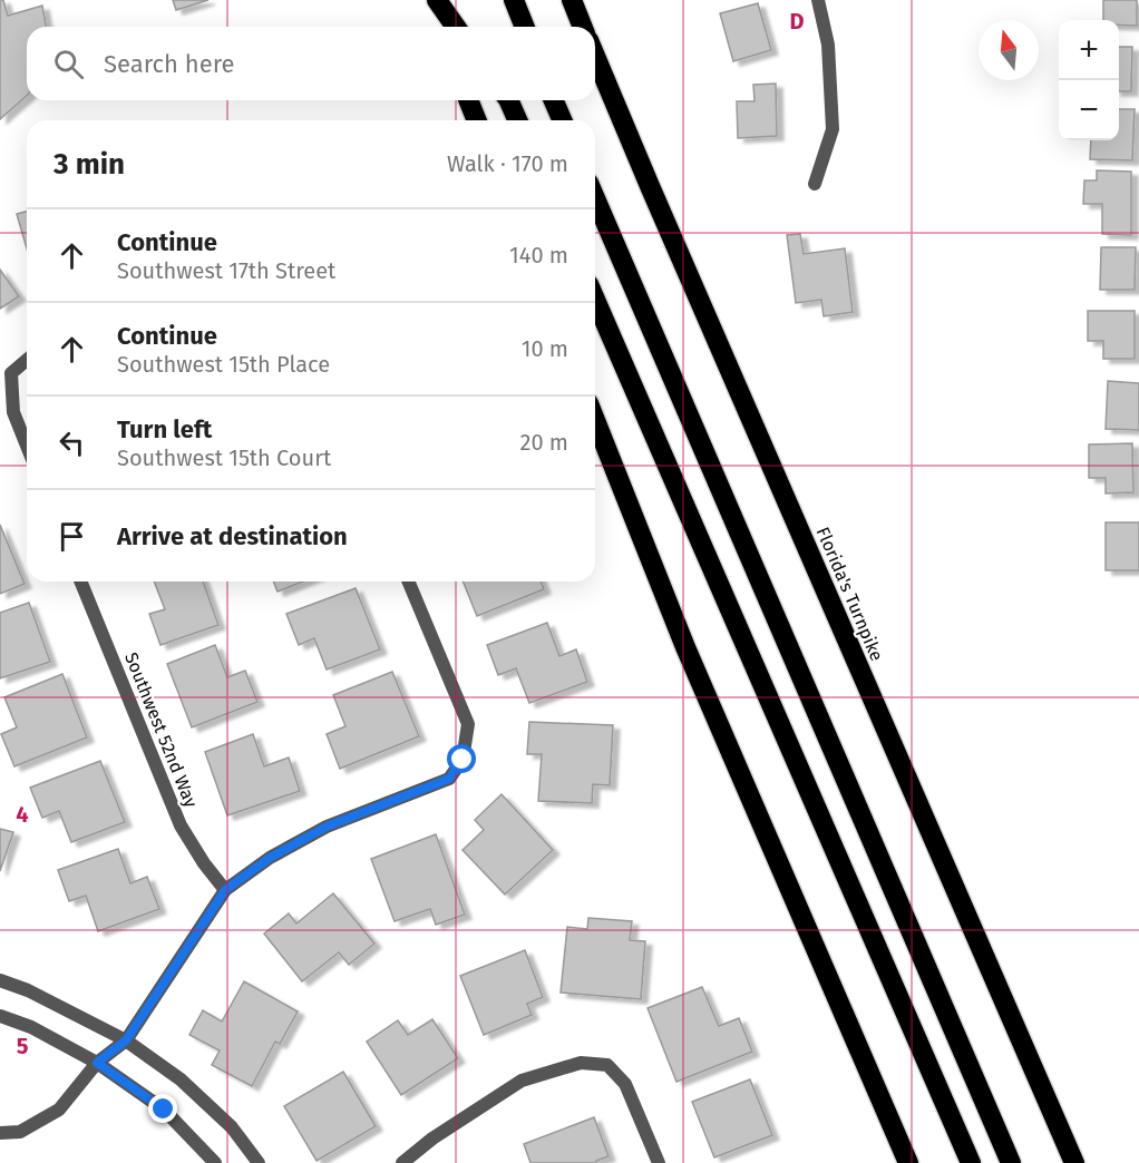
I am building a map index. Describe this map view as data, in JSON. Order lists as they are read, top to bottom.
{
  "streets": {
    "highway": ["Florida's Turnpike"],
    "street": ["Southwest 52nd Way"]
  },
  "north": "top",
  "page": {
    "map_buttons": ["+", "−"],
    "search": "Search here",
    "heading": ["3 min", "Walk · 170 m"],
    "list": [
      ["Continue", "Southwest 17th Street", "140 m"],
      ["Continue", "Southwest 15th Place", "10 m"],
      ["Turn left", "Southwest 15th Court", "20 m"],
      "Arrive at destination"
    ]
  },
  "grid": {
    "columns": ["D"],
    "rows": ["4", "5"]
  }
}
